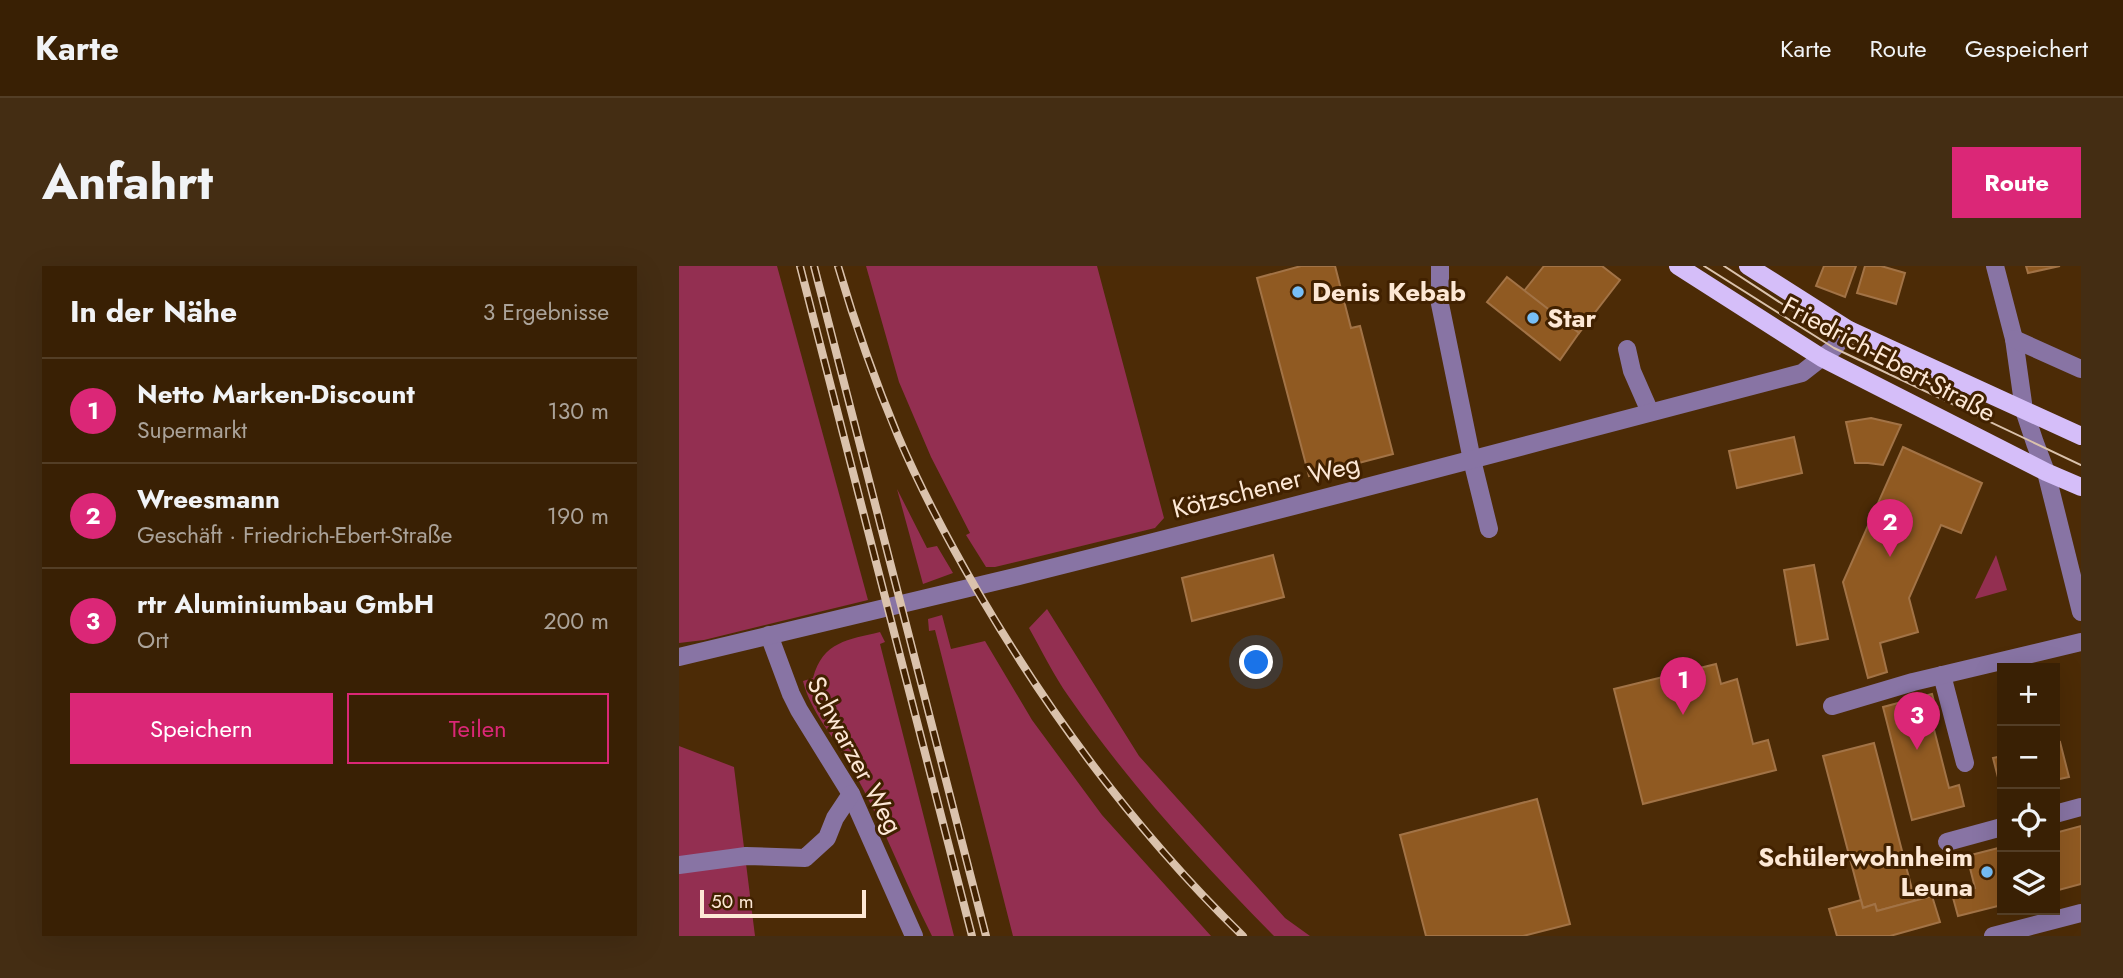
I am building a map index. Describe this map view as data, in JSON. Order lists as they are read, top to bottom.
{
  "streets": {
    "main road": ["Friedrich-Ebert-Straße"],
    "street": ["Kötzschener Weg", "Schwarzer Weg"]
  },
  "crossings": [
    ["Friedrich-Ebert-Straße", "Kötzschener Weg"],
    ["Kötzschener Weg", "Schwarzer Weg"]
  ],
  "places": ["Denis Kebab", "Star", "Schülerwohnheim Leuna"],
  "scale_bar": "50 m",
  "page": {
    "header": "Karte",
    "nav": ["Karte", "Route", "Gespeichert"],
    "title": "Anfahrt",
    "buttons": [
      "Route",
      ["Speichern", "Teilen"]
    ],
    "heading": ["In der Nähe", "3 Ergebnisse"],
    "list": [
      {
        "mark": "1",
        "name": "Netto Marken-Discount",
        "note": "Supermarkt",
        "value": "130 m"
      },
      {
        "mark": "2",
        "name": "Wreesmann",
        "note": "Geschäft · Friedrich-Ebert-Straße",
        "value": "190 m"
      },
      {
        "mark": "3",
        "name": "rtr Aluminiumbau GmbH",
        "note": "Ort",
        "value": "200 m"
      }
    ],
    "pins": ["2", "1", "3"],
    "map_buttons": ["+", "−"],
    "scale": "50 m"
  }
}
